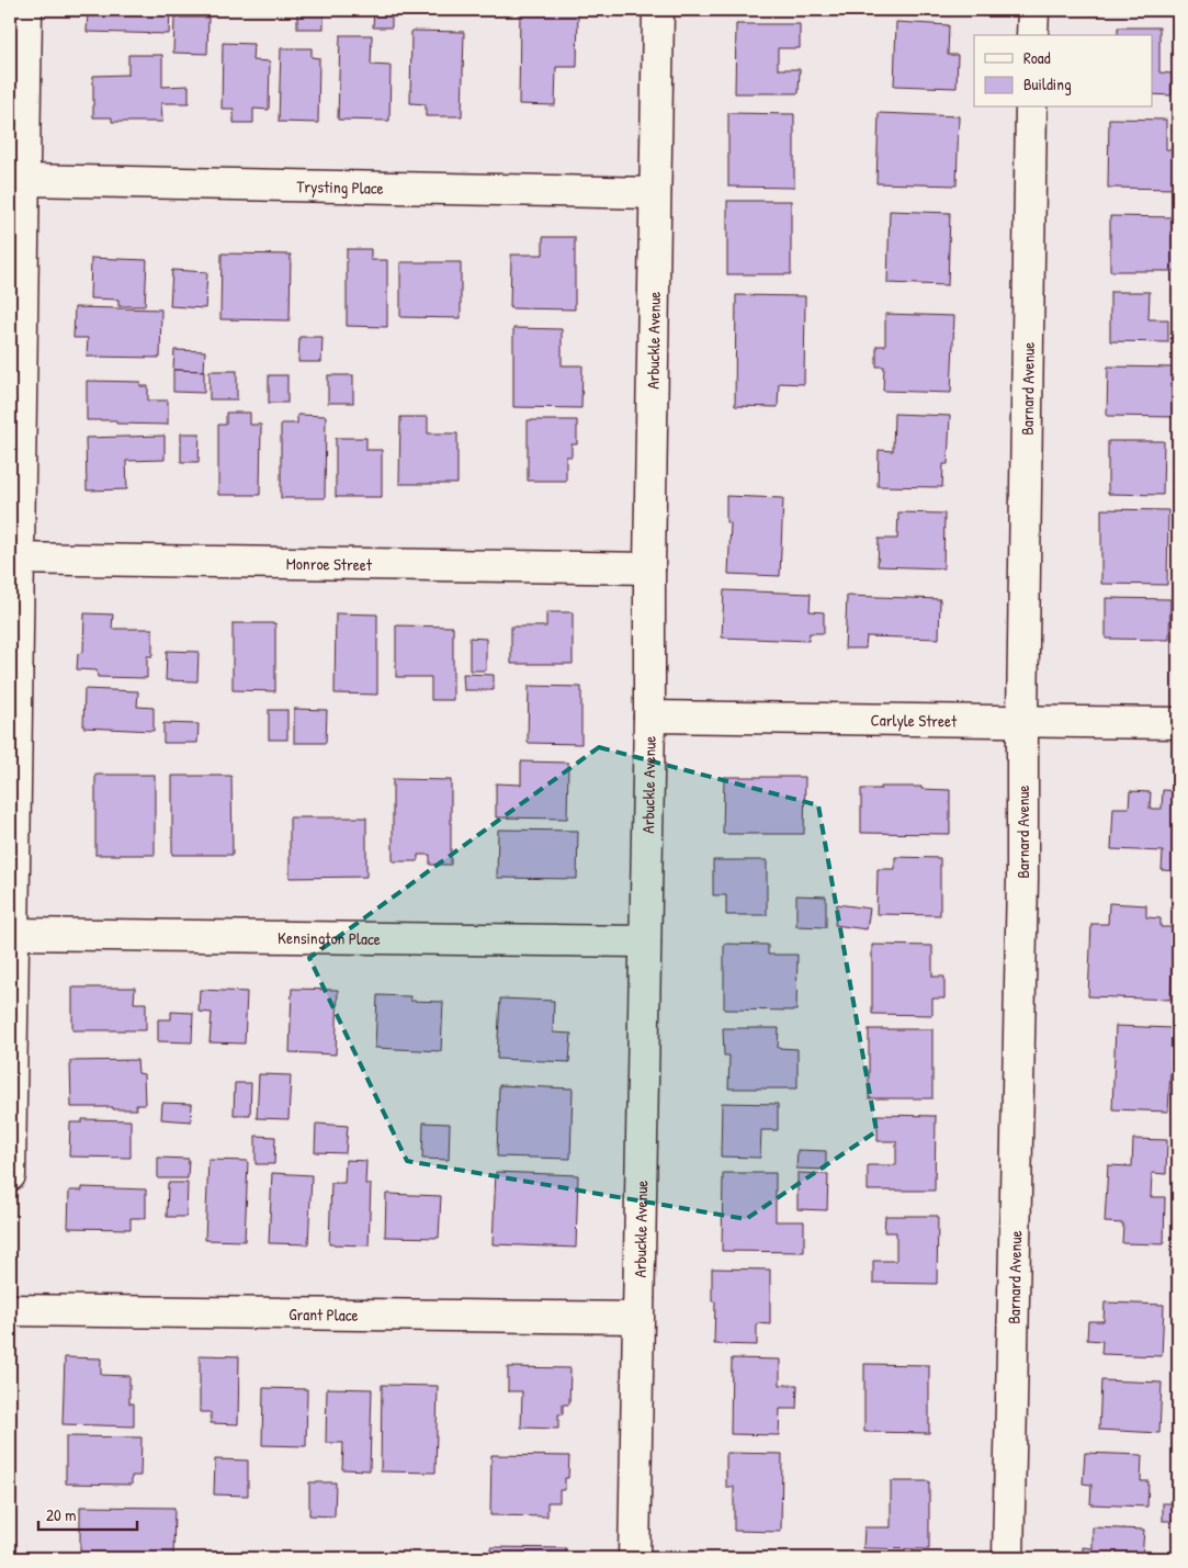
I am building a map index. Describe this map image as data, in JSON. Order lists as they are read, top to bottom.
{
  "streets": {
    "street": [
      "Trysting Place",
      "Arbuckle Avenue",
      "Barnard Avenue",
      "Monroe Street",
      "Carlyle Street",
      "Kensington Place",
      "Grant Place"
    ]
  },
  "crossings": [
    ["Trysting Place", "Arbuckle Avenue"],
    ["Arbuckle Avenue", "Monroe Street"],
    ["Arbuckle Avenue", "Carlyle Street"],
    ["Arbuckle Avenue", "Kensington Place"],
    ["Arbuckle Avenue", "Grant Place"],
    ["Barnard Avenue", "Carlyle Street"]
  ],
  "legend": ["Road", "Building"],
  "scale_bar": "20 m"
}
